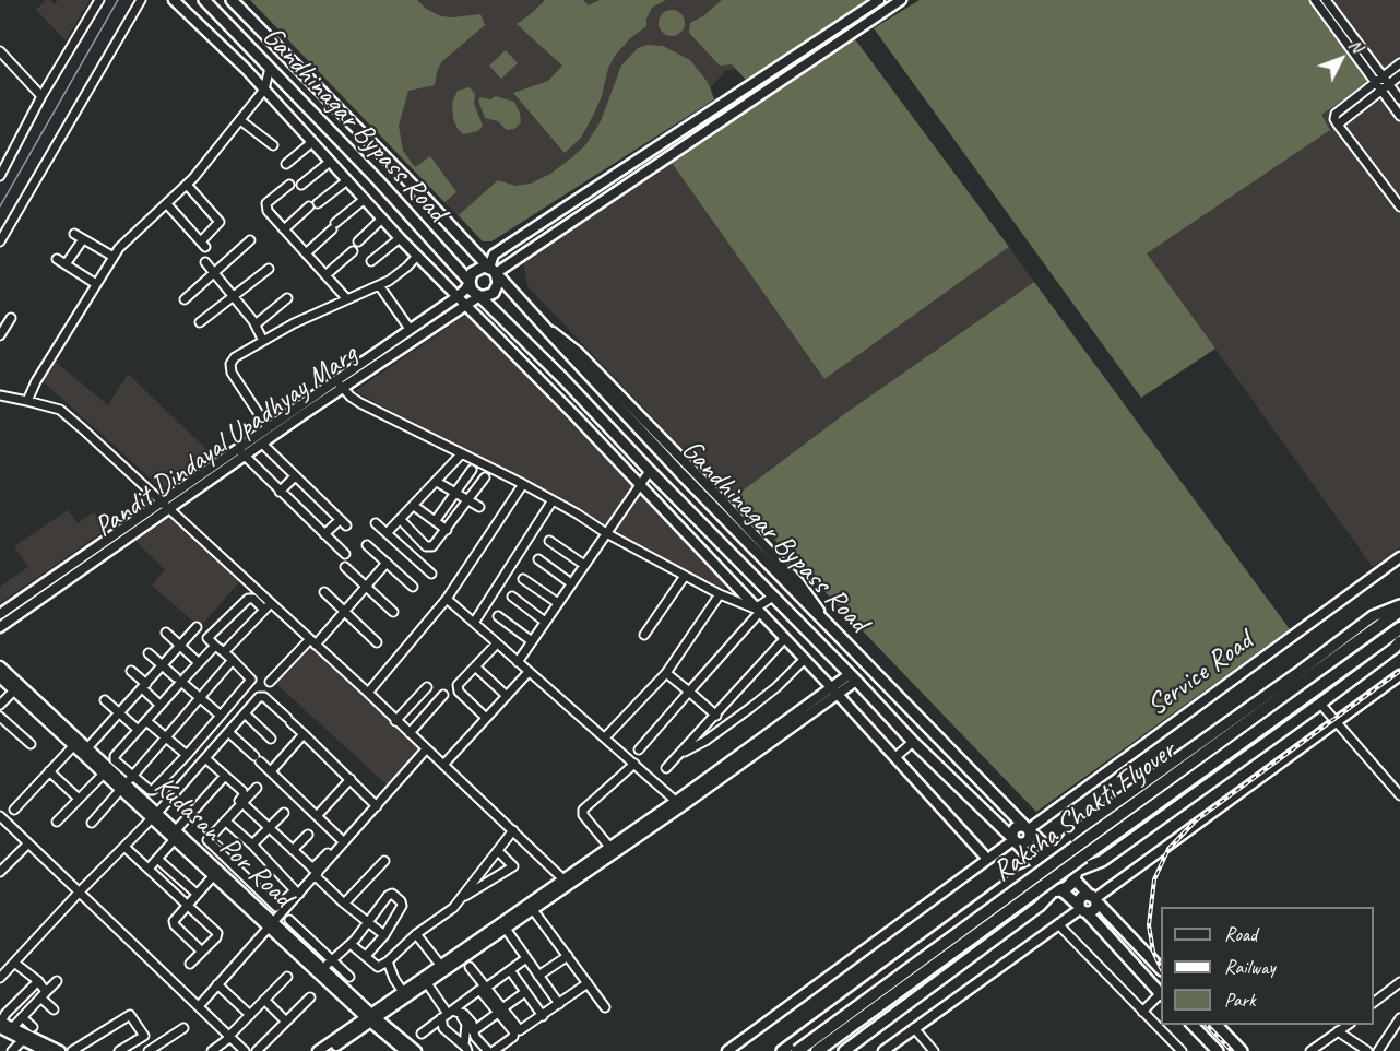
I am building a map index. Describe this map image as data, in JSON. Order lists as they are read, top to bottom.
{
  "streets": {
    "main road": ["Gandhinagar Bypass Road", "Raksha Shakti Flyover"],
    "street": ["Pandit Dindayal Upadhyay Marg", "Service Road", "Kudasan-Por Road"]
  },
  "crossings": [
    ["Gandhinagar Bypass Road", "Pandit Dindayal Upadhyay Marg"],
    ["Gandhinagar Bypass Road", "Service Road"]
  ],
  "legend": ["Road", "Railway", "Park"],
  "north": "top right"
}
